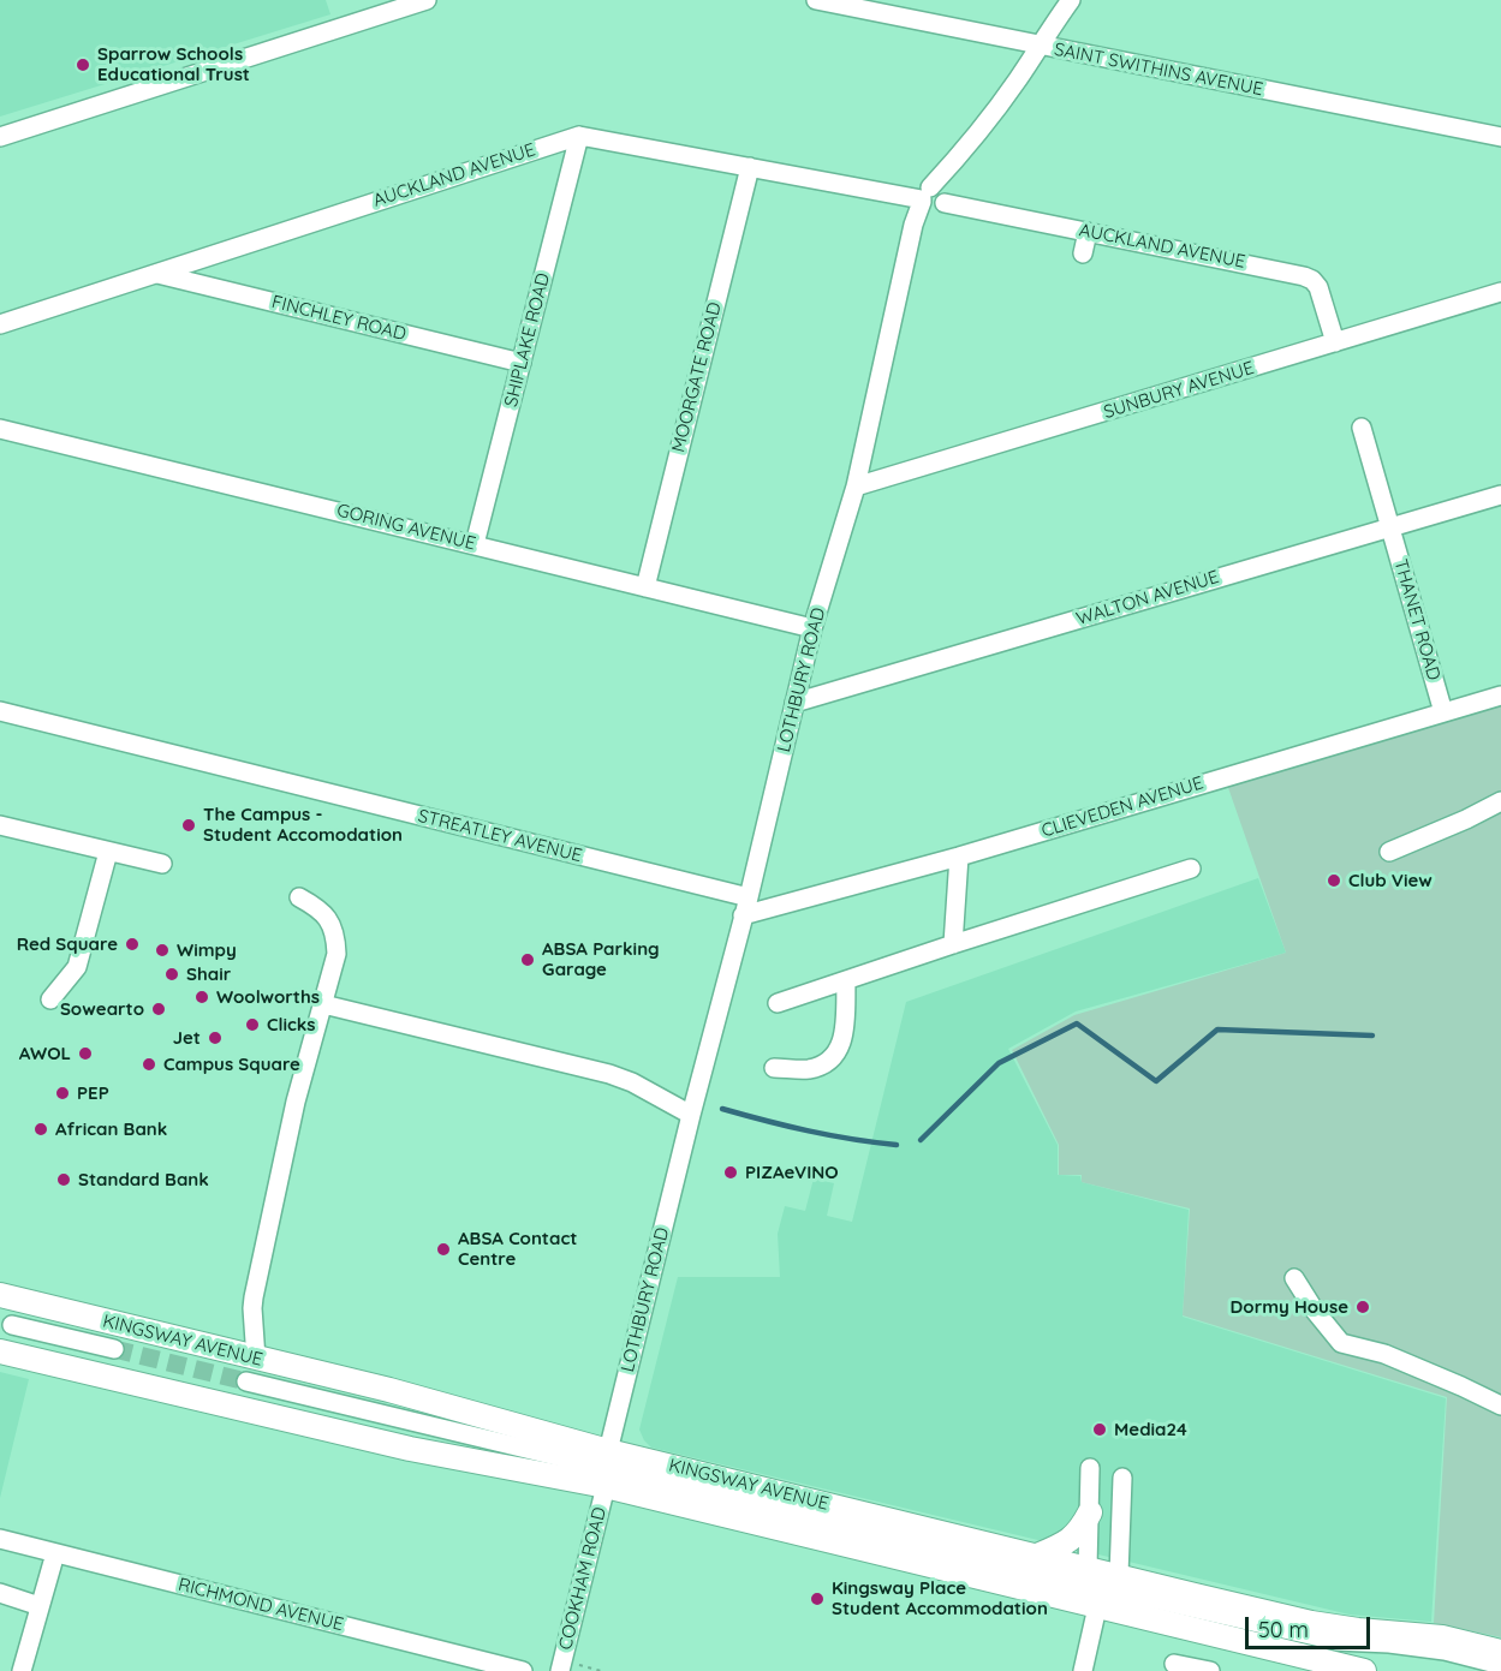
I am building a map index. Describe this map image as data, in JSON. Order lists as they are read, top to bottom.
{
  "streets": {
    "main road": ["KINGSWAY AVENUE"],
    "street": [
      "SAINT SWITHINS AVENUE",
      "AUCKLAND AVENUE",
      "FINCHLEY ROAD",
      "SHIPLAKE ROAD",
      "MOORGATE ROAD",
      "SUNBURY AVENUE",
      "GORING AVENUE",
      "WALTON AVENUE",
      "THANET ROAD",
      "LOTHBURY ROAD",
      "CLIEVEDEN AVENUE",
      "STREATLEY AVENUE",
      "COOKHAM ROAD",
      "RICHMOND AVENUE"
    ]
  },
  "crossings": [
    ["SAINT SWITHINS AVENUE", "LOTHBURY ROAD"],
    ["AUCKLAND AVENUE", "FINCHLEY ROAD"],
    ["AUCKLAND AVENUE", "SHIPLAKE ROAD"],
    ["AUCKLAND AVENUE", "MOORGATE ROAD"],
    ["AUCKLAND AVENUE", "SUNBURY AVENUE"],
    ["AUCKLAND AVENUE", "LOTHBURY ROAD"],
    ["FINCHLEY ROAD", "SHIPLAKE ROAD"],
    ["SHIPLAKE ROAD", "GORING AVENUE"],
    ["MOORGATE ROAD", "GORING AVENUE"],
    ["SUNBURY AVENUE", "LOTHBURY ROAD"],
    ["GORING AVENUE", "LOTHBURY ROAD"],
    ["WALTON AVENUE", "THANET ROAD"],
    ["WALTON AVENUE", "LOTHBURY ROAD"],
    ["THANET ROAD", "CLIEVEDEN AVENUE"],
    ["LOTHBURY ROAD", "CLIEVEDEN AVENUE"],
    ["LOTHBURY ROAD", "STREATLEY AVENUE"],
    ["LOTHBURY ROAD", "KINGSWAY AVENUE"],
    ["LOTHBURY ROAD", "COOKHAM ROAD"],
    ["CLIEVEDEN AVENUE", "STREATLEY AVENUE"],
    ["KINGSWAY AVENUE", "COOKHAM ROAD"]
  ],
  "places": [
    "Sparrow Schools Educational Trust",
    "The Campus - Student Accomodation",
    "Club View",
    "Red Square",
    "Wimpy",
    "ABSA Parking Garage",
    "Shair",
    "Woolworths",
    "Sowearto",
    "Clicks",
    "Jet",
    "AWOL",
    "Campus Square",
    "PEP",
    "African Bank",
    "PIZAeVINO",
    "Standard Bank",
    "ABSA Contact Centre",
    "Dormy House",
    "Media24",
    "Kingsway Place Student Accommodation"
  ],
  "scale_bar": "50 m"
}
